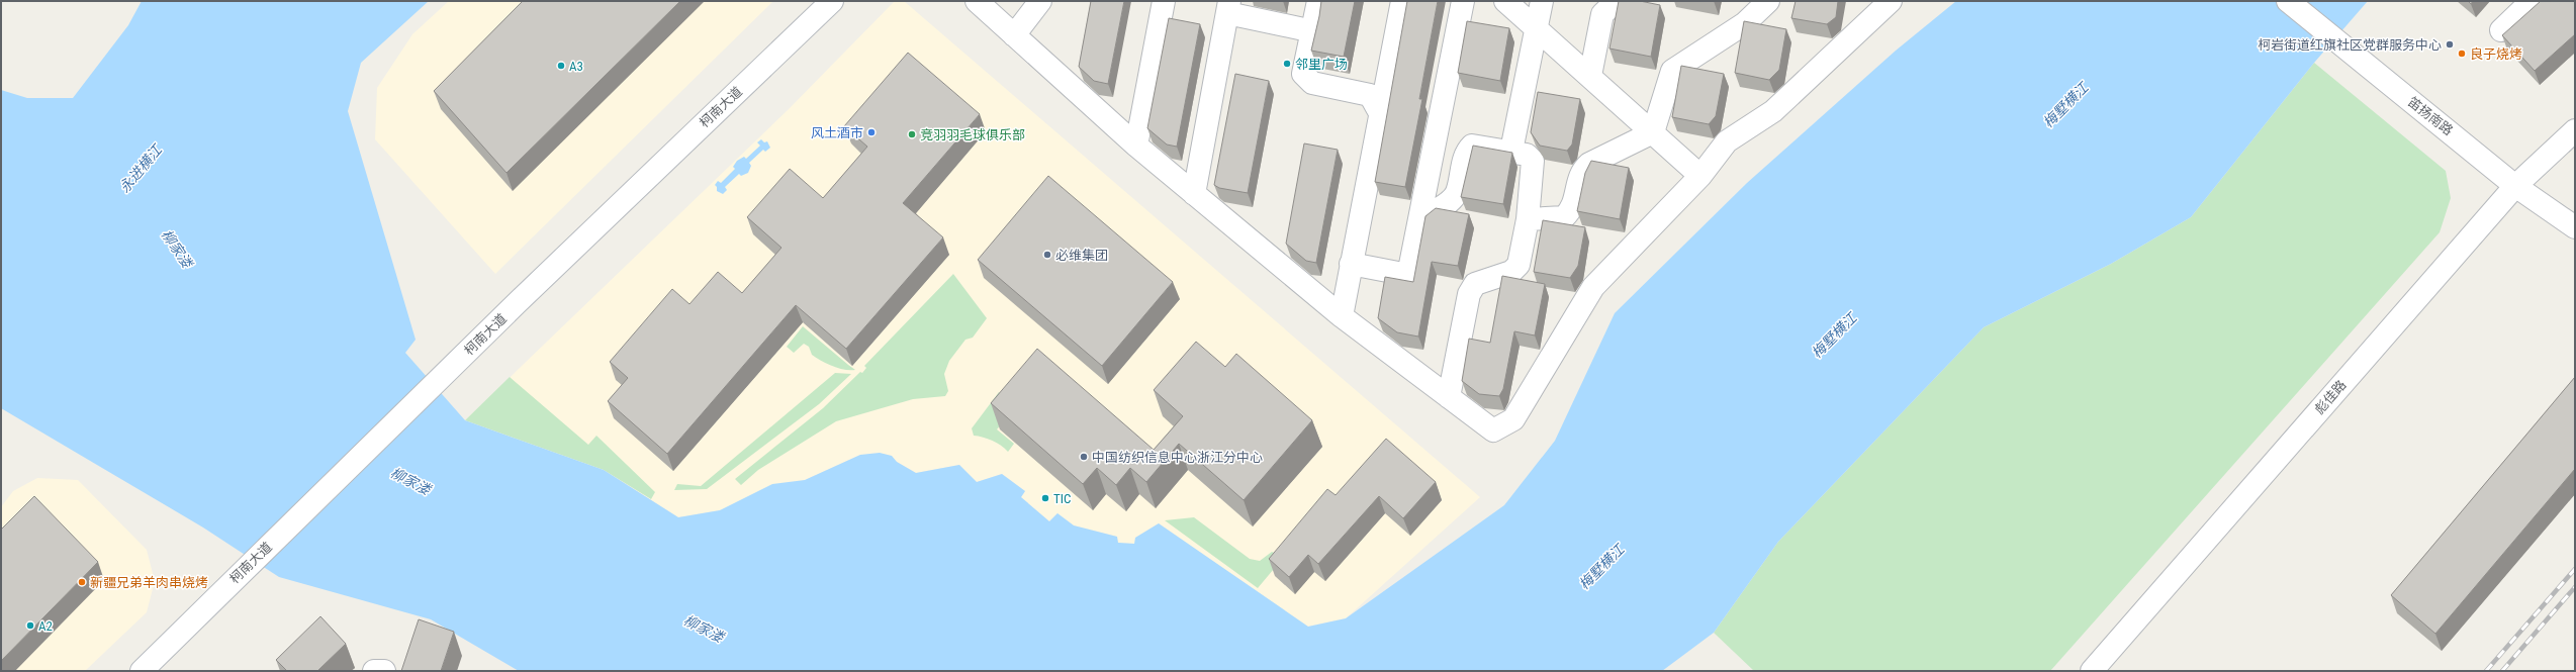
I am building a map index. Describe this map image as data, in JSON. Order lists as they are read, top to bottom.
{
  "streets": {
    "street": ["柯南大道", "笛扬南路", "彪佳路"]
  },
  "crossings": [
    ["笛扬南路", "彪佳路"]
  ],
  "water": ["梅墅横江", "永进横江", "柳家溇"],
  "places": [
    "柯岩街道红旗社区党群服务中心",
    "良子烧烤",
    "邻里广场",
    "A3",
    "风土酒市",
    "竞羽羽毛球俱乐部",
    "必维集团",
    "中国纺织信息中心浙江分中心",
    "TIC",
    "新疆兄弟羊肉串烧烤",
    "A2"
  ]
}
